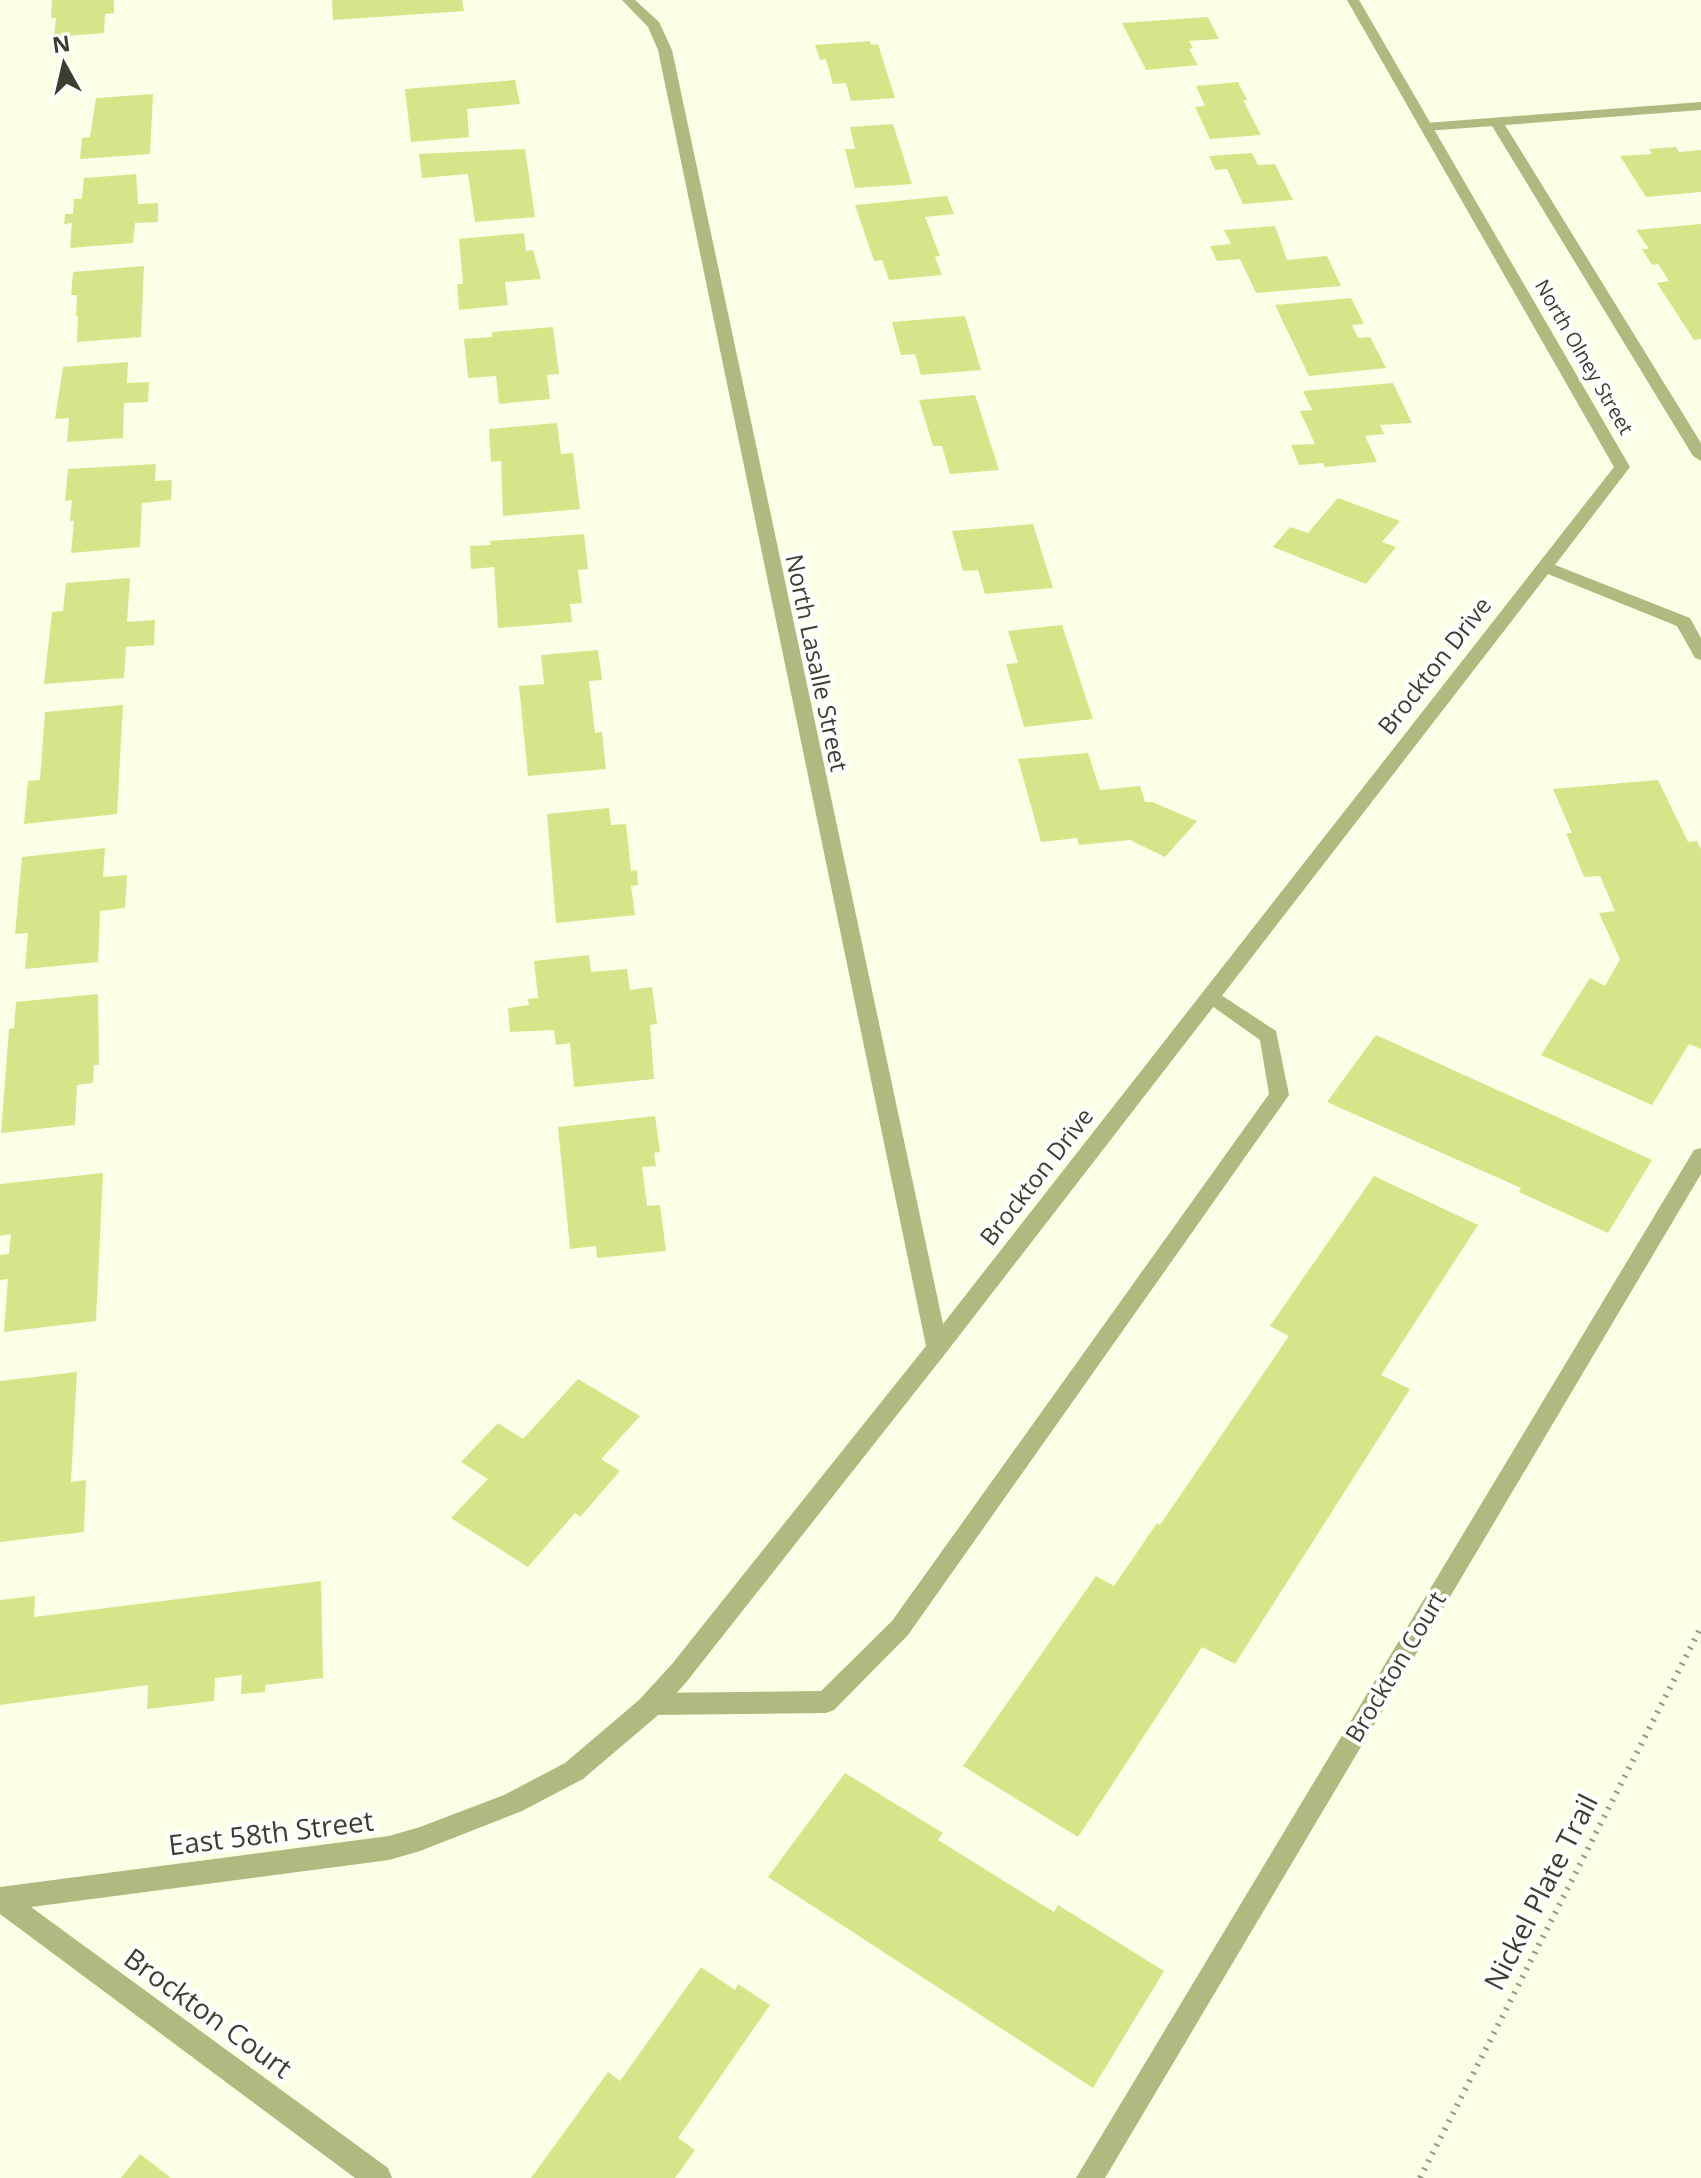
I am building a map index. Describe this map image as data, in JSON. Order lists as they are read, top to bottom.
{
  "streets": {
    "street": [
      "North Olney Street",
      "North Lasalle Street",
      "Brockton Drive",
      "Brockton Court",
      "East 58th Street"
    ],
    "path": ["Nickel Plate Trail"]
  },
  "crossings": [
    ["North Olney Street", "Brockton Drive"],
    ["North Lasalle Street", "Brockton Drive"],
    ["Brockton Drive", "East 58th Street"],
    ["Brockton Court", "East 58th Street"]
  ],
  "north": "top"
}
